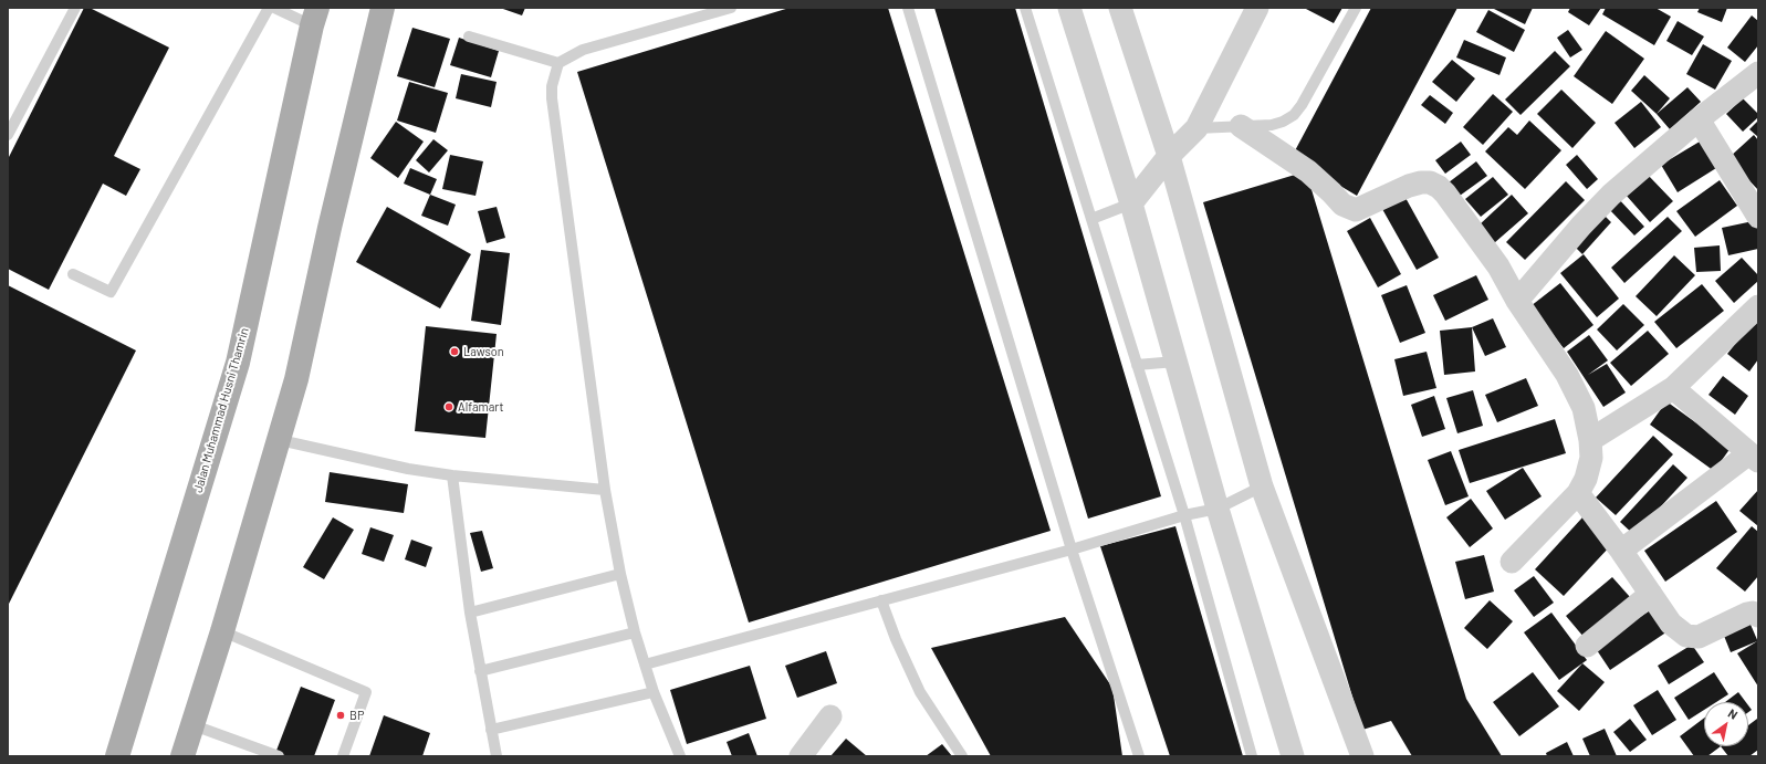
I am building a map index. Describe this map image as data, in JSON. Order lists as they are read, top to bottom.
{
  "streets": {
    "main road": ["Jalan Muhammad Husni Thamrin"]
  },
  "places": ["Lawson", "Alfamart", "BP"],
  "north": "top right"
}
